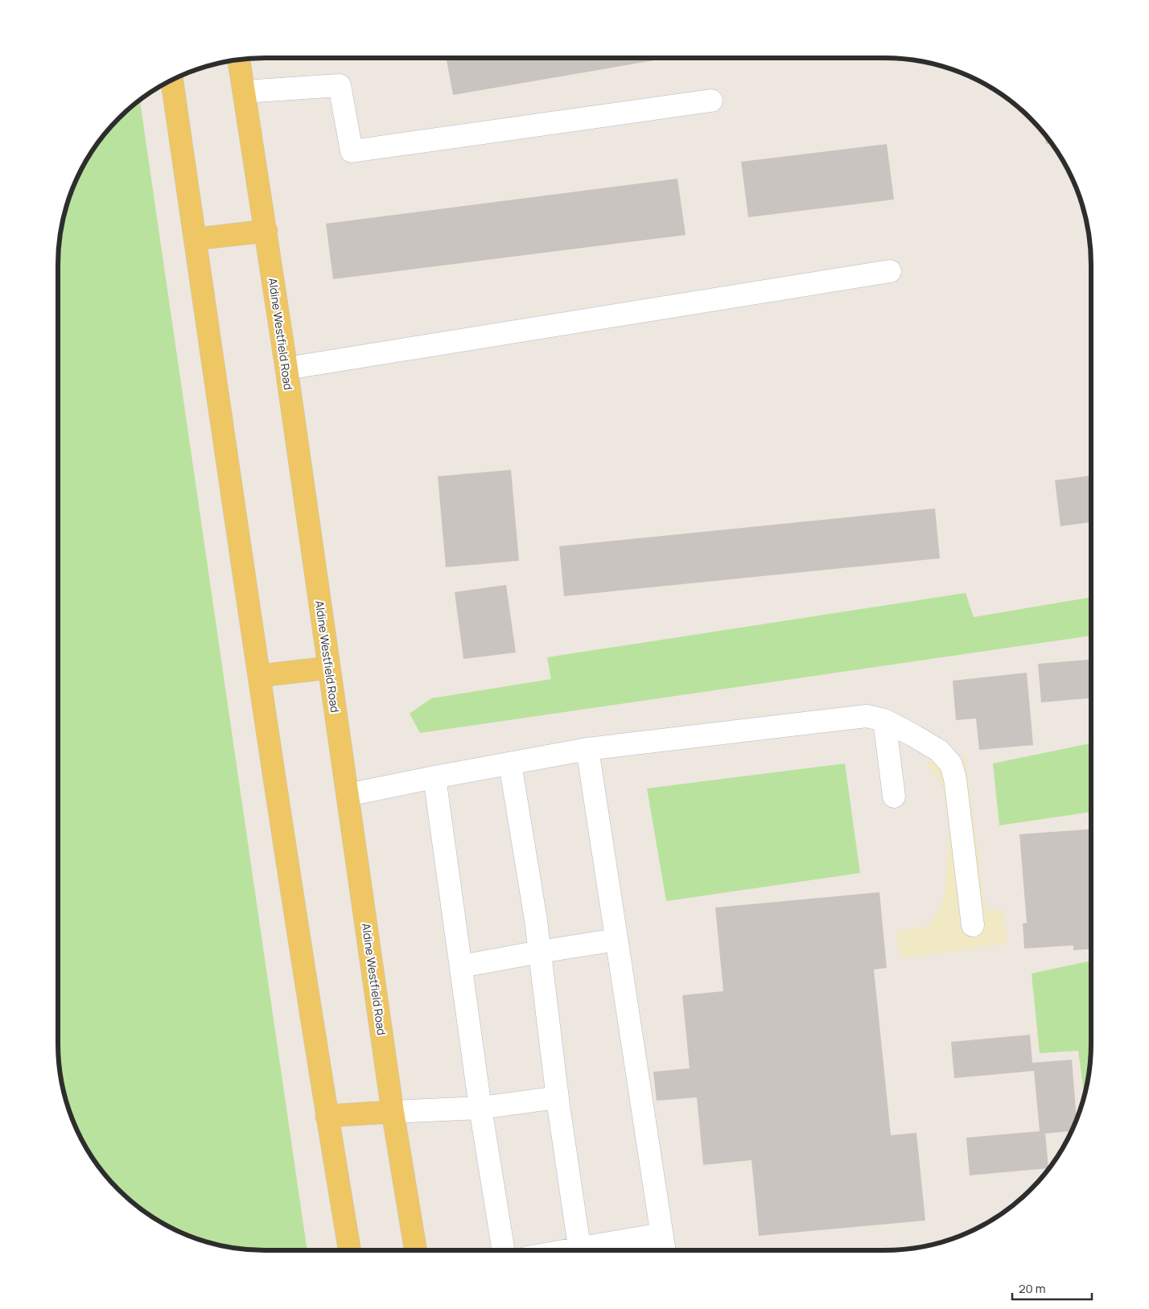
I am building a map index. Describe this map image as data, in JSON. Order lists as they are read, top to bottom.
{
  "streets": {
    "main road": ["Aldine Westfield Road"]
  },
  "scale_bar": "20 m"
}
